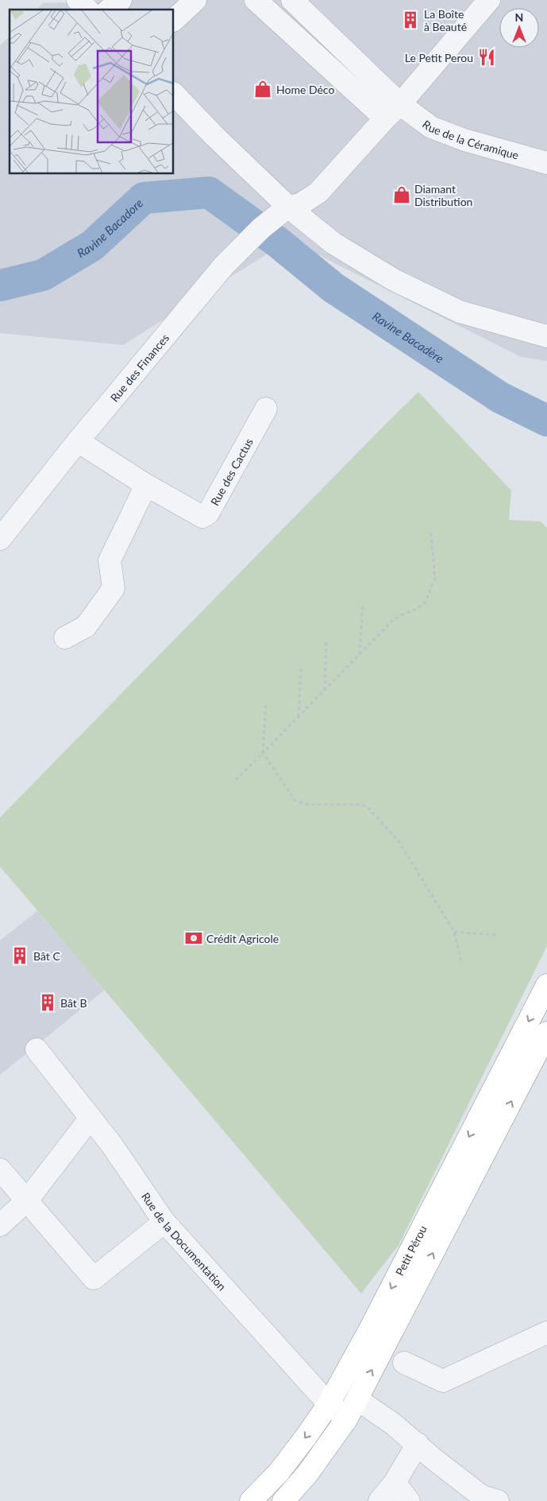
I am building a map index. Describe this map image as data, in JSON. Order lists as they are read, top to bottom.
{
  "streets": {
    "highway": ["Petit Pérou"],
    "street": [
      "Rue de la Céramique",
      "Rue des Finances",
      "Rue des Cactus",
      "Rue de la Documentation"
    ]
  },
  "crossings": [
    ["Rue de la Céramique", "Rue des Finances"],
    ["Rue des Finances", "Rue des Cactus"],
    ["Rue de la Documentation", "Petit Pérou"]
  ],
  "water": ["Ravine Bacadore", "Ravine Bacadère"],
  "places": {
    "building": ["La Boîte à Beauté", "Bât C", "Bât B"],
    "restaurant": ["Le Petit Perou"],
    "shop": ["Home Déco", "Diamant Distribution"],
    "bank": ["Crédit Agricole"]
  },
  "north": "top"
}
